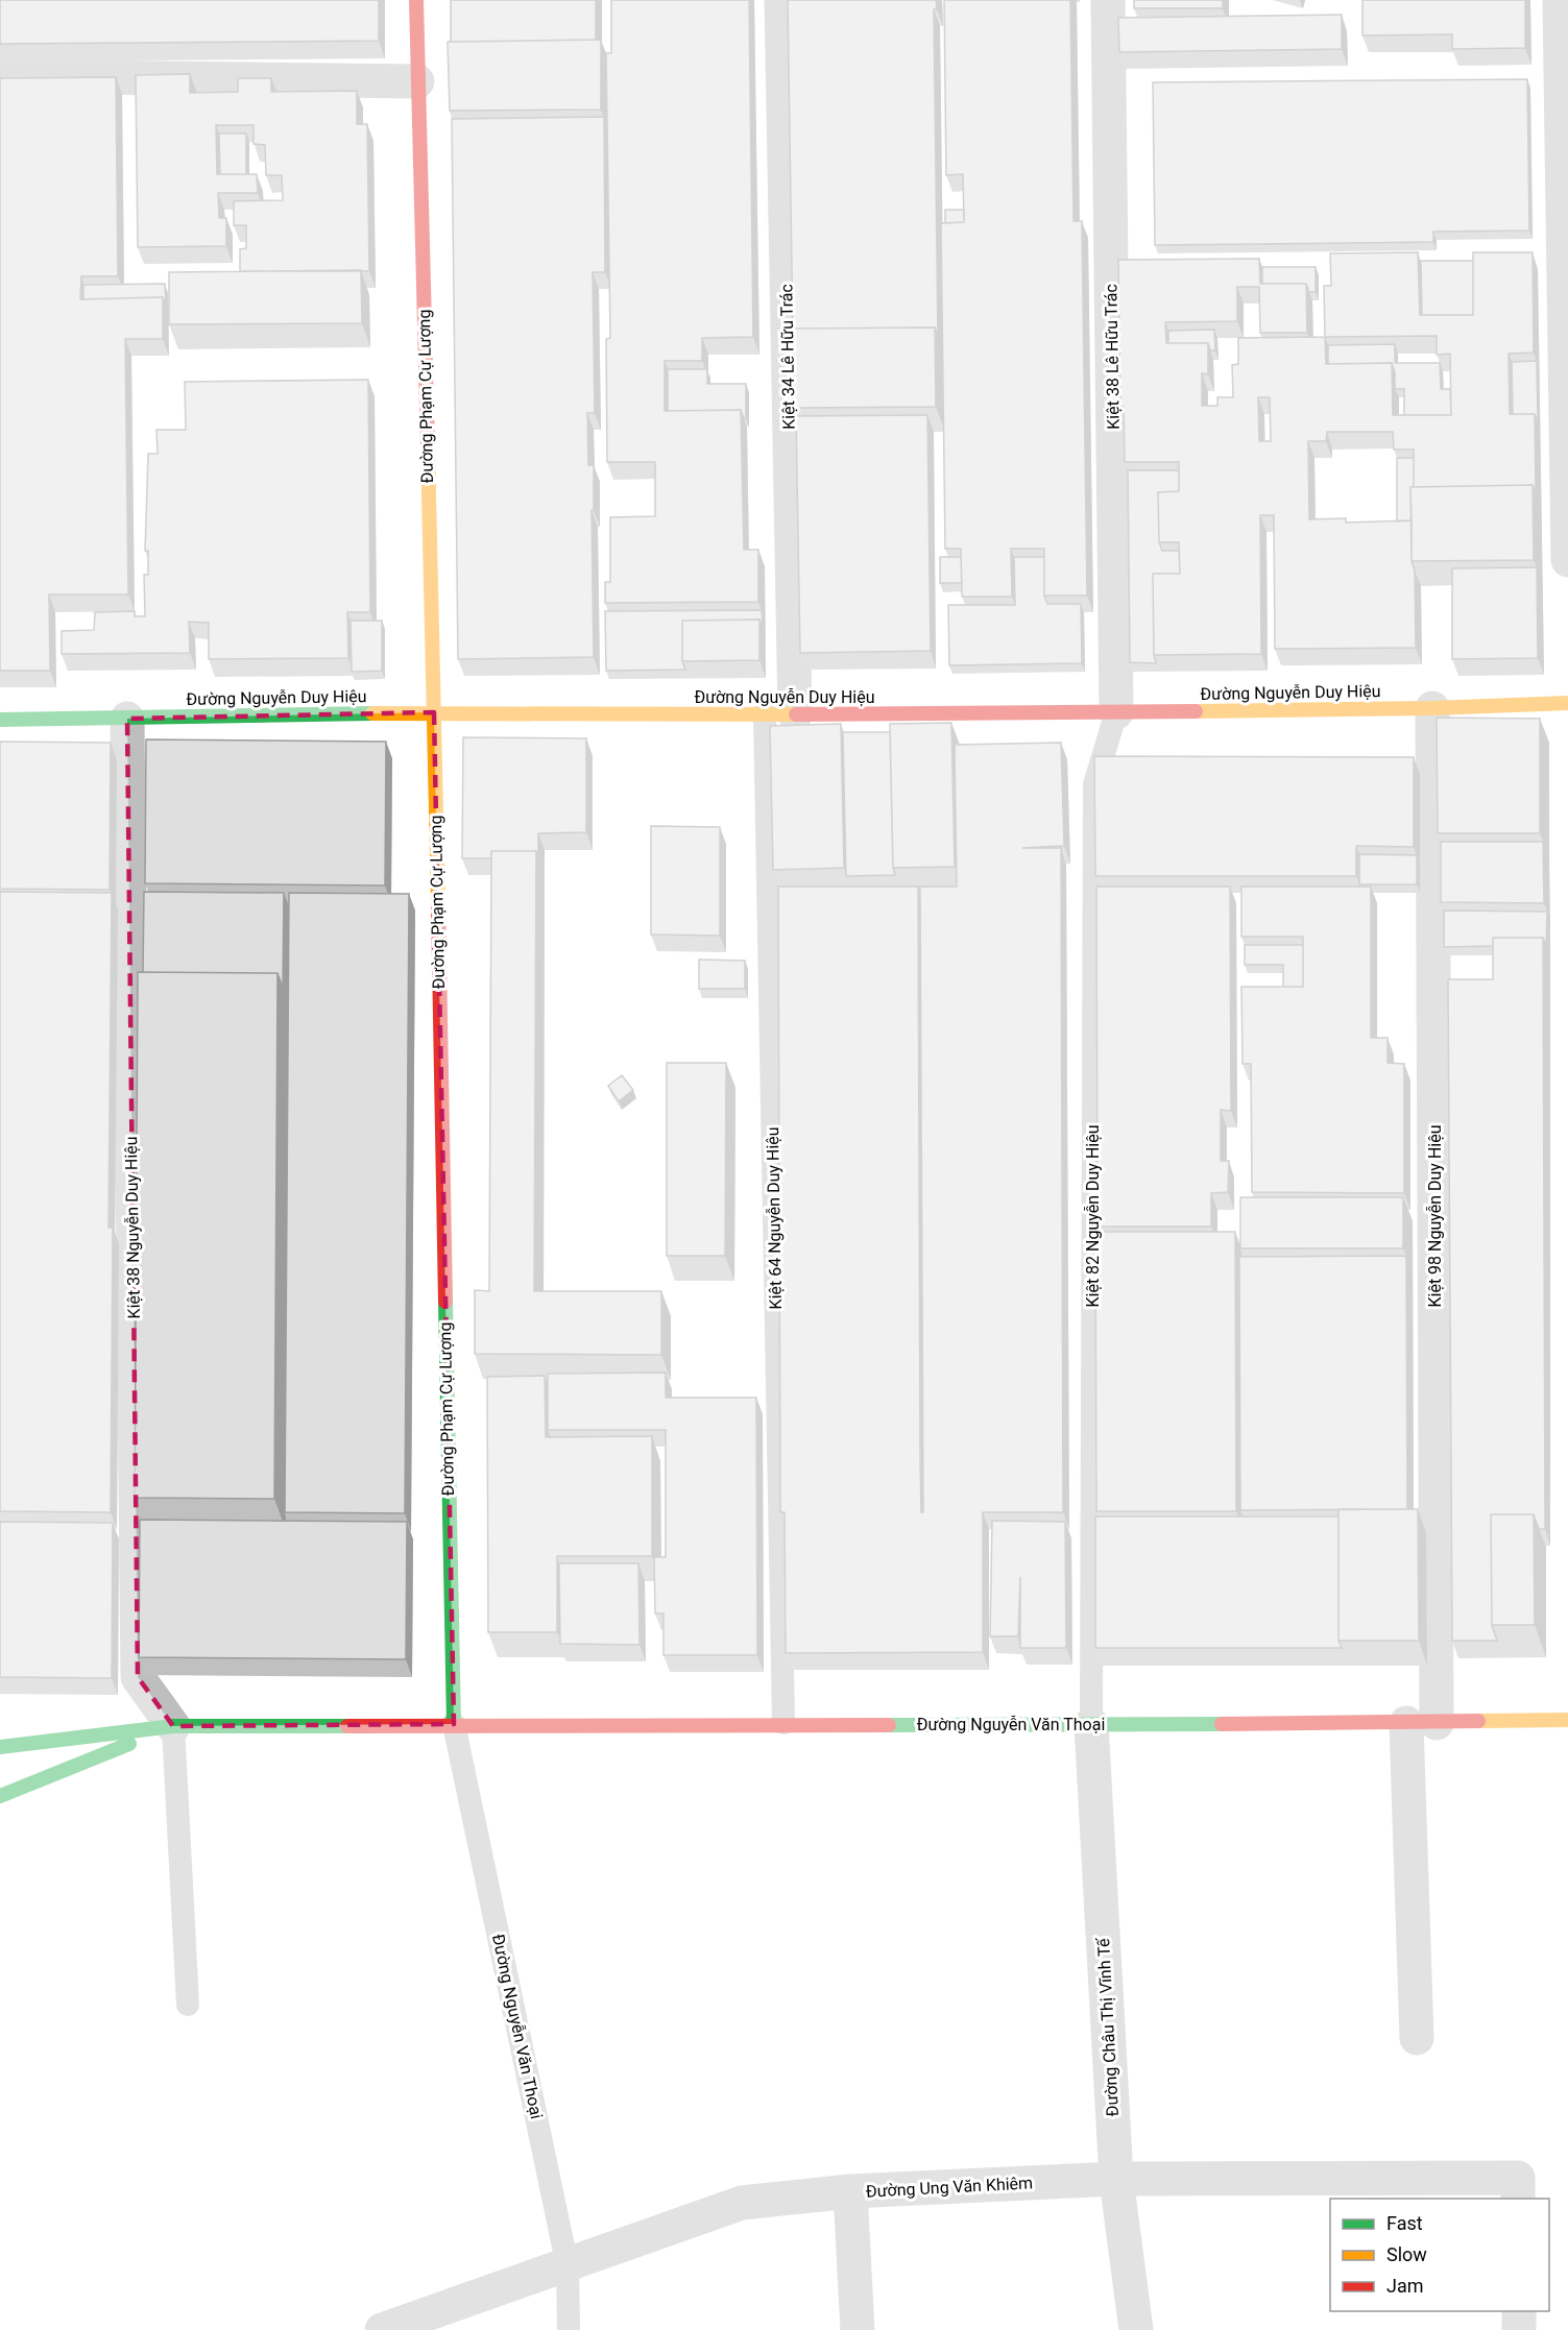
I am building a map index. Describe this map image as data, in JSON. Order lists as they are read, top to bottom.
{
  "streets": {
    "street": [
      "Kiệt 34 Lê Hữu Trác",
      "Kiệt 38 Lê Hữu Trác",
      "Đường Phạm Cự Lượng",
      "Đường Nguyễn Duy Hiệu",
      "Kiệt 98 Nguyễn Duy Hiệu",
      "Kiệt 38 Nguyễn Duy Hiệu",
      "Đường Nguyễn Văn Thoại",
      "Đường Châu Thị Vĩnh Tế",
      "Đường Ung Văn Khiêm"
    ],
    "lane": ["Kiệt 82 Nguyễn Duy Hiệu", "Kiệt 64 Nguyễn Duy Hiệu"]
  },
  "crossings": [
    ["Kiệt 34 Lê Hữu Trác", "Đường Nguyễn Duy Hiệu"],
    ["Kiệt 34 Lê Hữu Trác", "Kiệt 64 Nguyễn Duy Hiệu"],
    ["Kiệt 38 Lê Hữu Trác", "Đường Nguyễn Duy Hiệu"],
    ["Kiệt 38 Lê Hữu Trác", "Kiệt 82 Nguyễn Duy Hiệu"],
    ["Đường Phạm Cự Lượng", "Đường Nguyễn Duy Hiệu"],
    ["Đường Phạm Cự Lượng", "Đường Nguyễn Văn Thoại"],
    ["Đường Nguyễn Duy Hiệu", "Kiệt 82 Nguyễn Duy Hiệu"],
    ["Đường Nguyễn Duy Hiệu", "Kiệt 98 Nguyễn Duy Hiệu"],
    ["Đường Nguyễn Duy Hiệu", "Kiệt 64 Nguyễn Duy Hiệu"],
    ["Đường Nguyễn Duy Hiệu", "Kiệt 38 Nguyễn Duy Hiệu"],
    ["Kiệt 82 Nguyễn Duy Hiệu", "Đường Nguyễn Văn Thoại"],
    ["Kiệt 82 Nguyễn Duy Hiệu", "Đường Châu Thị Vĩnh Tế"],
    ["Kiệt 98 Nguyễn Duy Hiệu", "Đường Nguyễn Văn Thoại"],
    ["Kiệt 64 Nguyễn Duy Hiệu", "Đường Nguyễn Văn Thoại"],
    ["Kiệt 38 Nguyễn Duy Hiệu", "Đường Nguyễn Văn Thoại"],
    ["Đường Nguyễn Văn Thoại", "Đường Châu Thị Vĩnh Tế"],
    ["Đường Nguyễn Văn Thoại", "Đường Ung Văn Khiêm"],
    ["Đường Châu Thị Vĩnh Tế", "Đường Ung Văn Khiêm"]
  ],
  "legend": ["Fast", "Slow", "Jam"]
}
